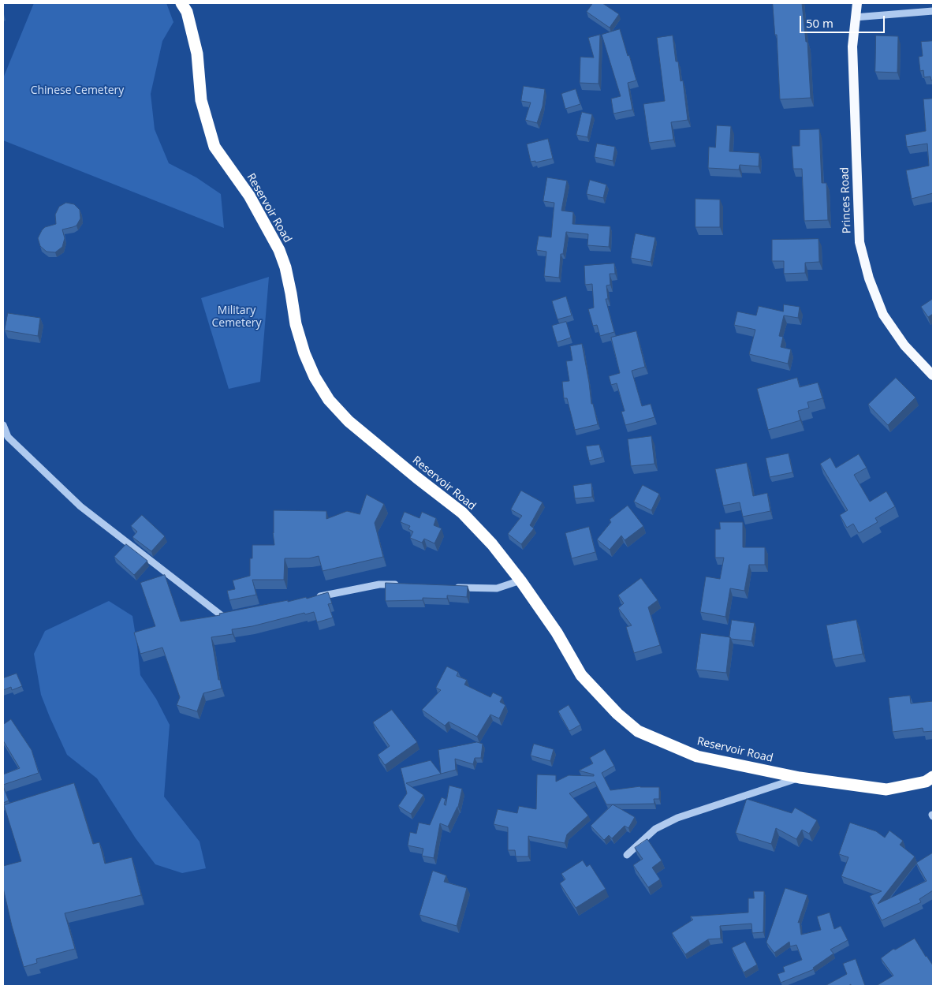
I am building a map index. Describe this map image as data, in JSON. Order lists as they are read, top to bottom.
{
  "streets": {
    "highway": ["Reservoir Road"],
    "main road": ["Princes Road"]
  },
  "parks": ["Chinese Cemetery", "Military Cemetery"],
  "scale_bar": "50 m"
}
